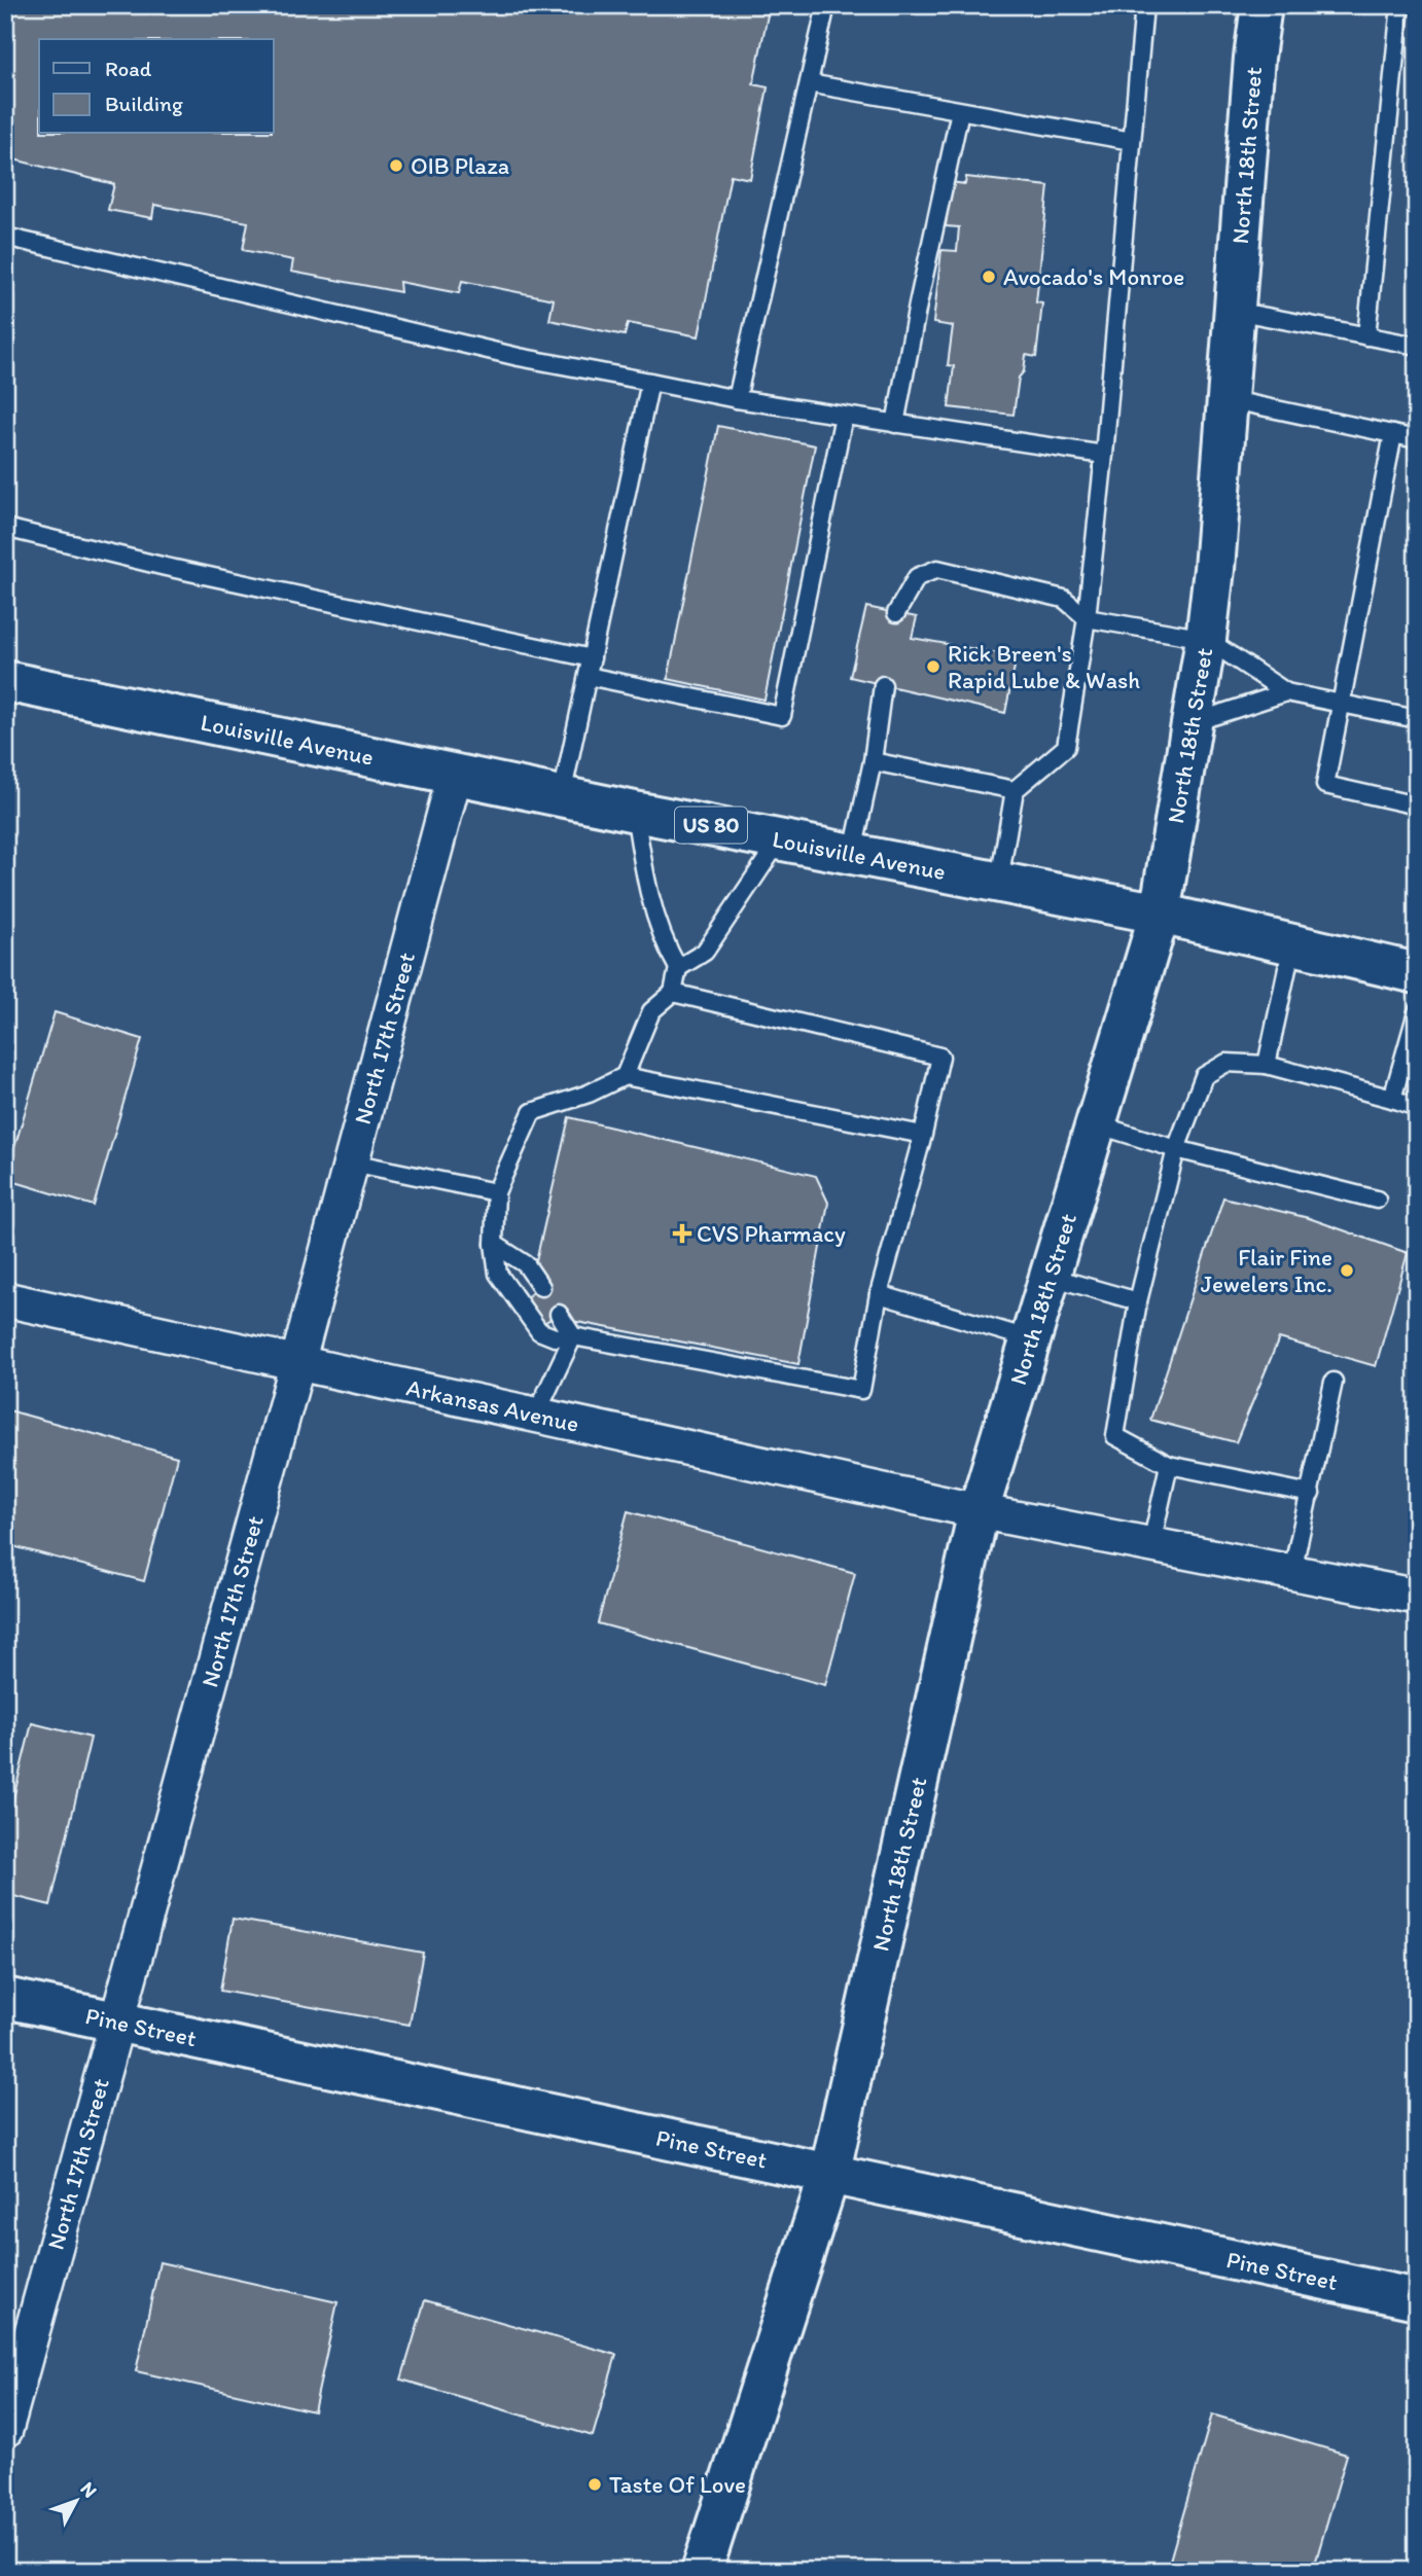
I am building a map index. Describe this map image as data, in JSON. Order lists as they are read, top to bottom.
{
  "streets": {
    "main road": [
      "North 18th Street",
      "Louisville Avenue",
      "US 80",
      "Pine Street"
    ],
    "street": ["North 17th Street", "Arkansas Avenue"]
  },
  "crossings": [
    ["North 18th Street", "Louisville Avenue"],
    ["North 18th Street", "Arkansas Avenue"],
    ["North 18th Street", "Pine Street"],
    ["Louisville Avenue", "North 17th Street"],
    ["North 17th Street", "Arkansas Avenue"],
    ["North 17th Street", "Pine Street"]
  ],
  "places": {
    "other": [
      "OIB Plaza",
      "Avocado's Monroe",
      "Rick Breen's Rapid Lube & Wash",
      "Flair Fine Jewelers Inc.",
      "Taste Of Love"
    ],
    "health": ["CVS Pharmacy"]
  },
  "legend": ["Road", "Building"],
  "north": "top right"
}
